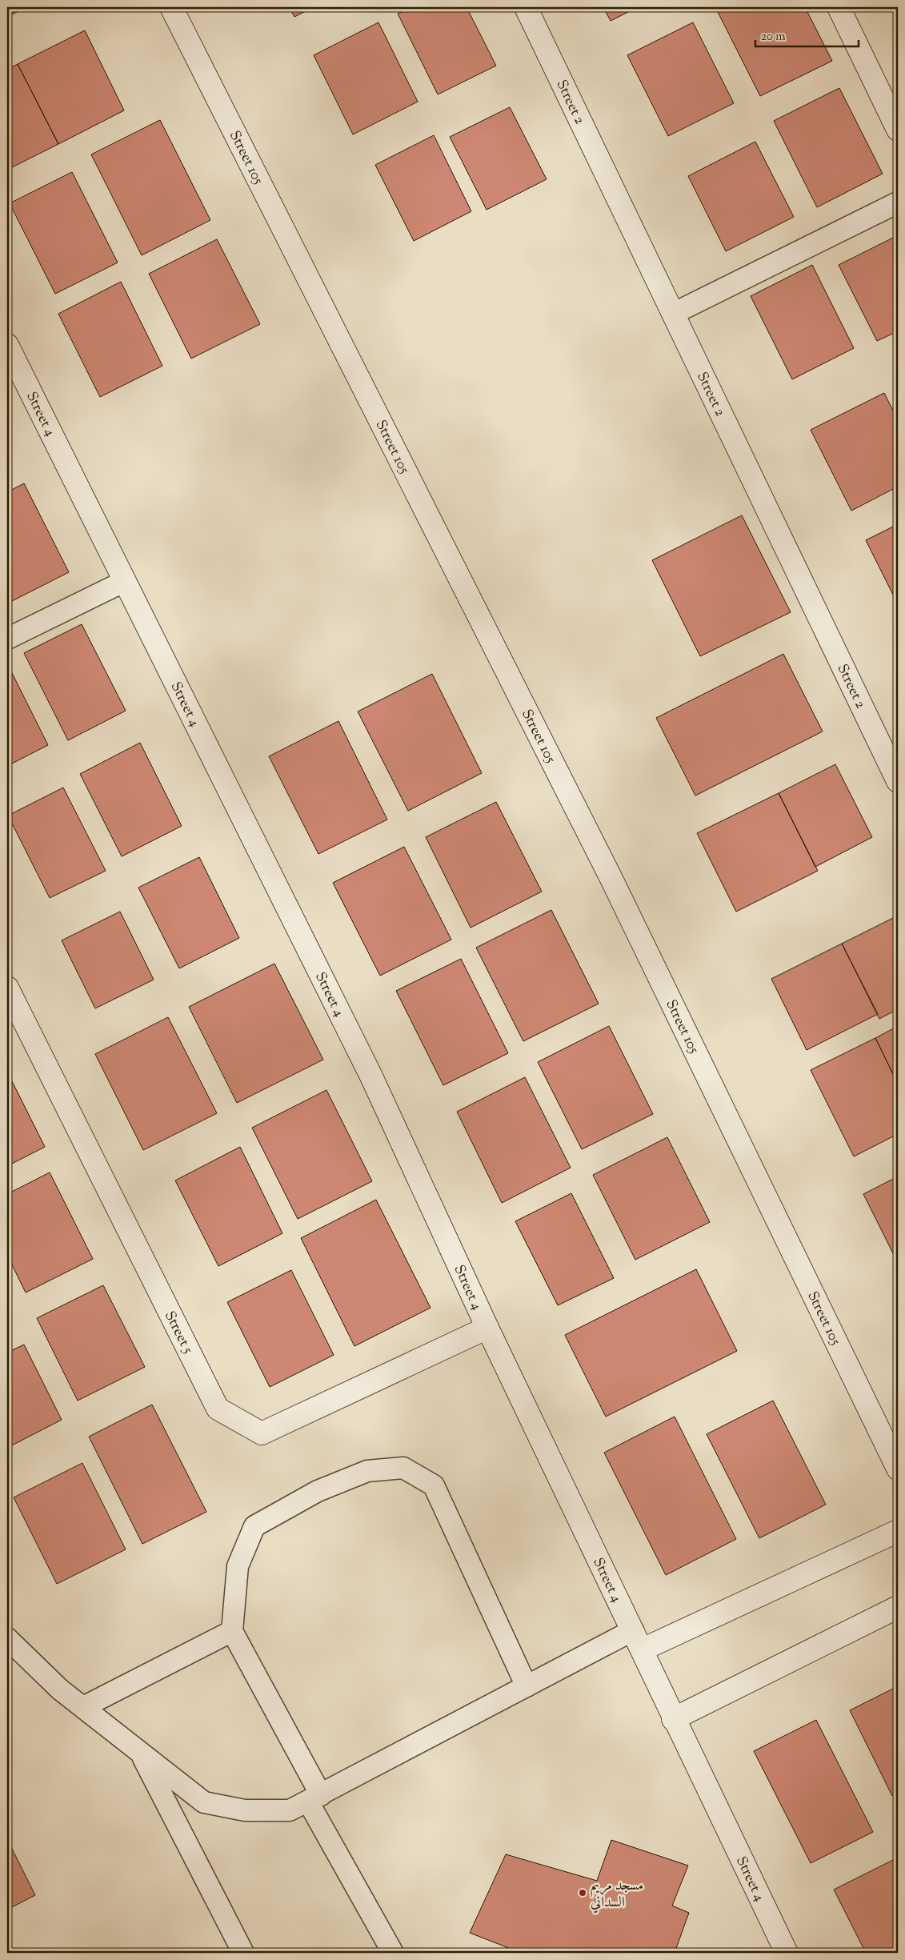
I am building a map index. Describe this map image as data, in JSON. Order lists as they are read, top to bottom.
{
  "streets": {
    "street": [
      "Street 2",
      "Street 105",
      "Street 4",
      "Street 5"
    ]
  },
  "crossings": [
    ["Street 4", "Street 5"]
  ],
  "places": ["مسجد مريم السداني"],
  "scale_bar": "20 m"
}
